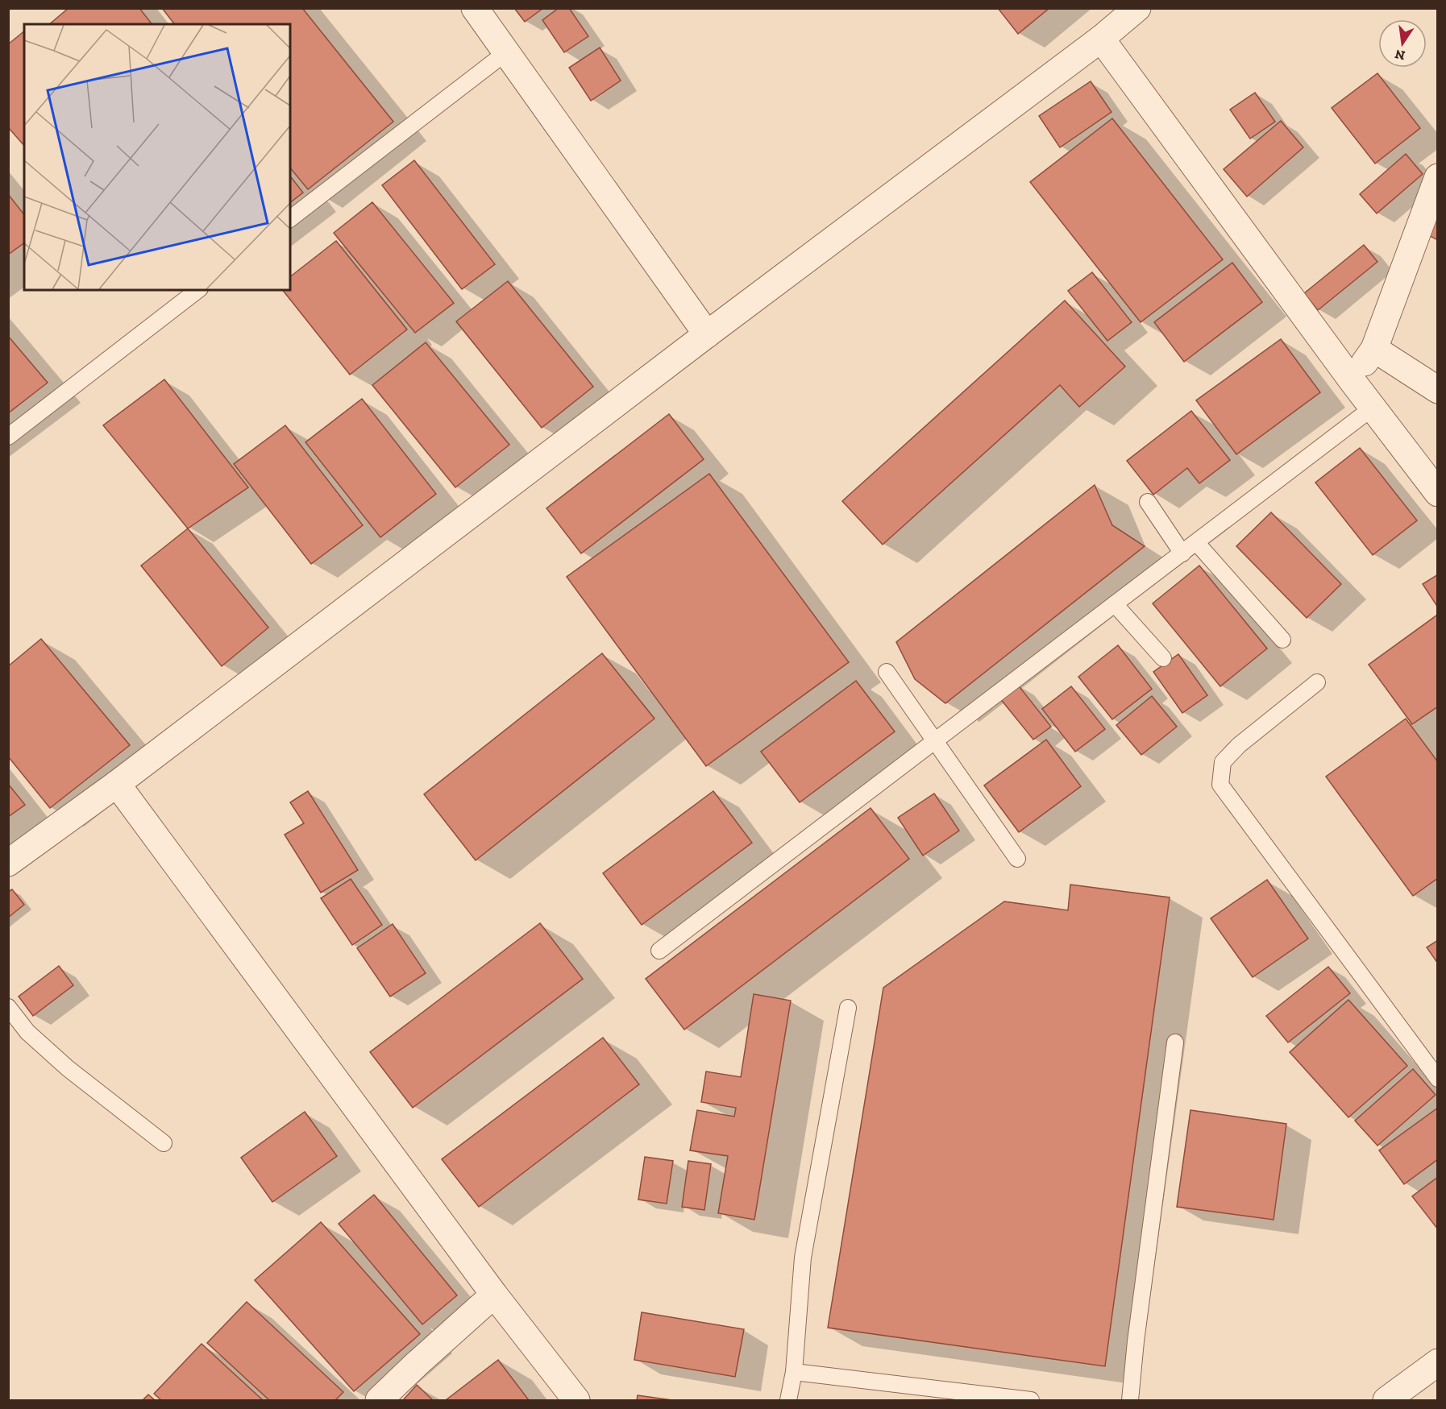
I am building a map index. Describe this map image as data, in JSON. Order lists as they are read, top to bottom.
{
  "north": "bottom"
}
